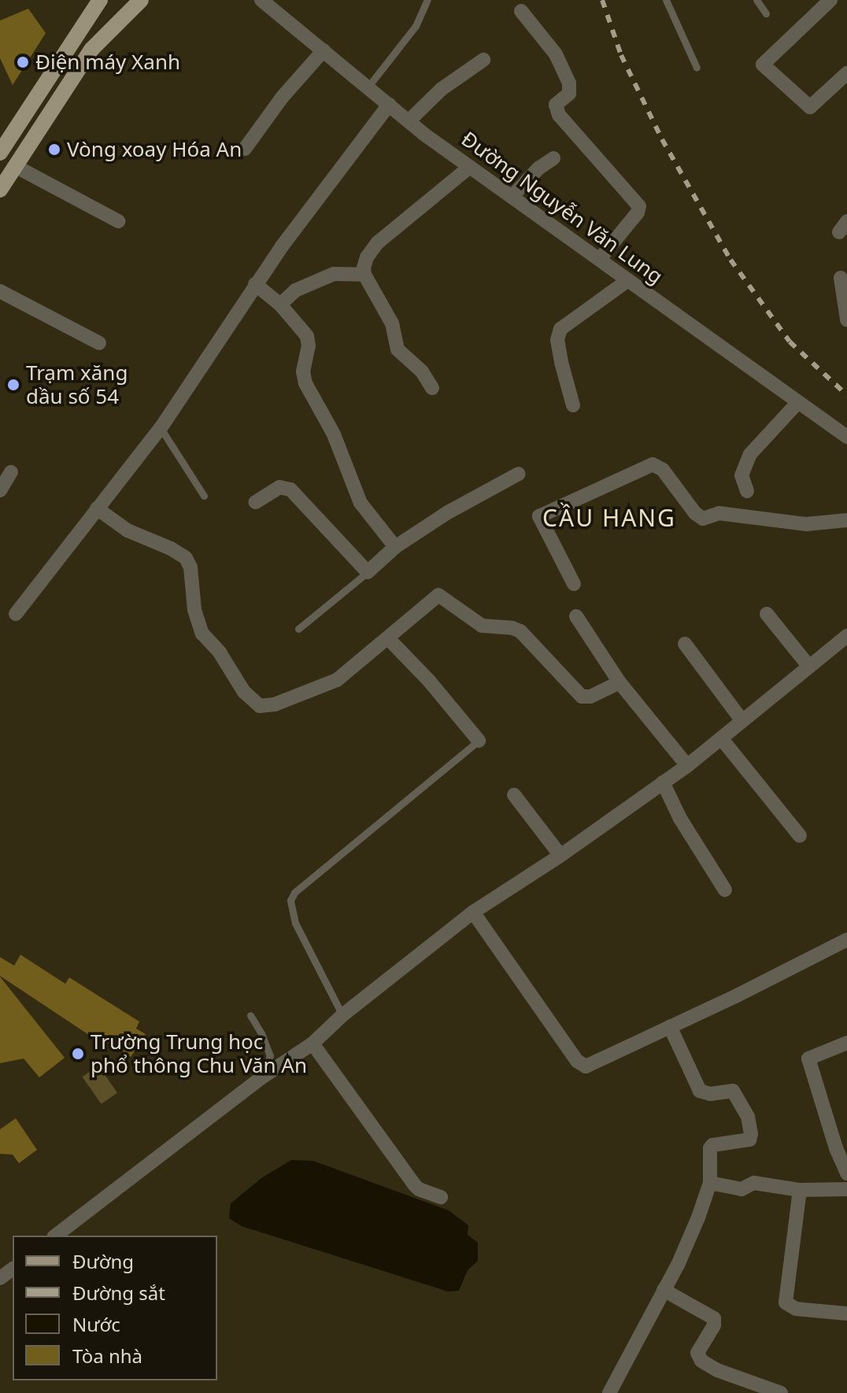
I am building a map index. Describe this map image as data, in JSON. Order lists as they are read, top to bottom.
{
  "streets": {
    "street": ["Đường Nguyễn Văn Lung"]
  },
  "districts": ["CẦU HANG"],
  "places": [
    "Điện máy Xanh",
    "Vòng xoay Hóa An",
    "Trạm xăng dầu số 54",
    "Trường Trung học phổ thông Chu Văn An"
  ],
  "legend": [
    "Đường",
    "Đường sắt",
    "Nước",
    "Tòa nhà"
  ]
}
